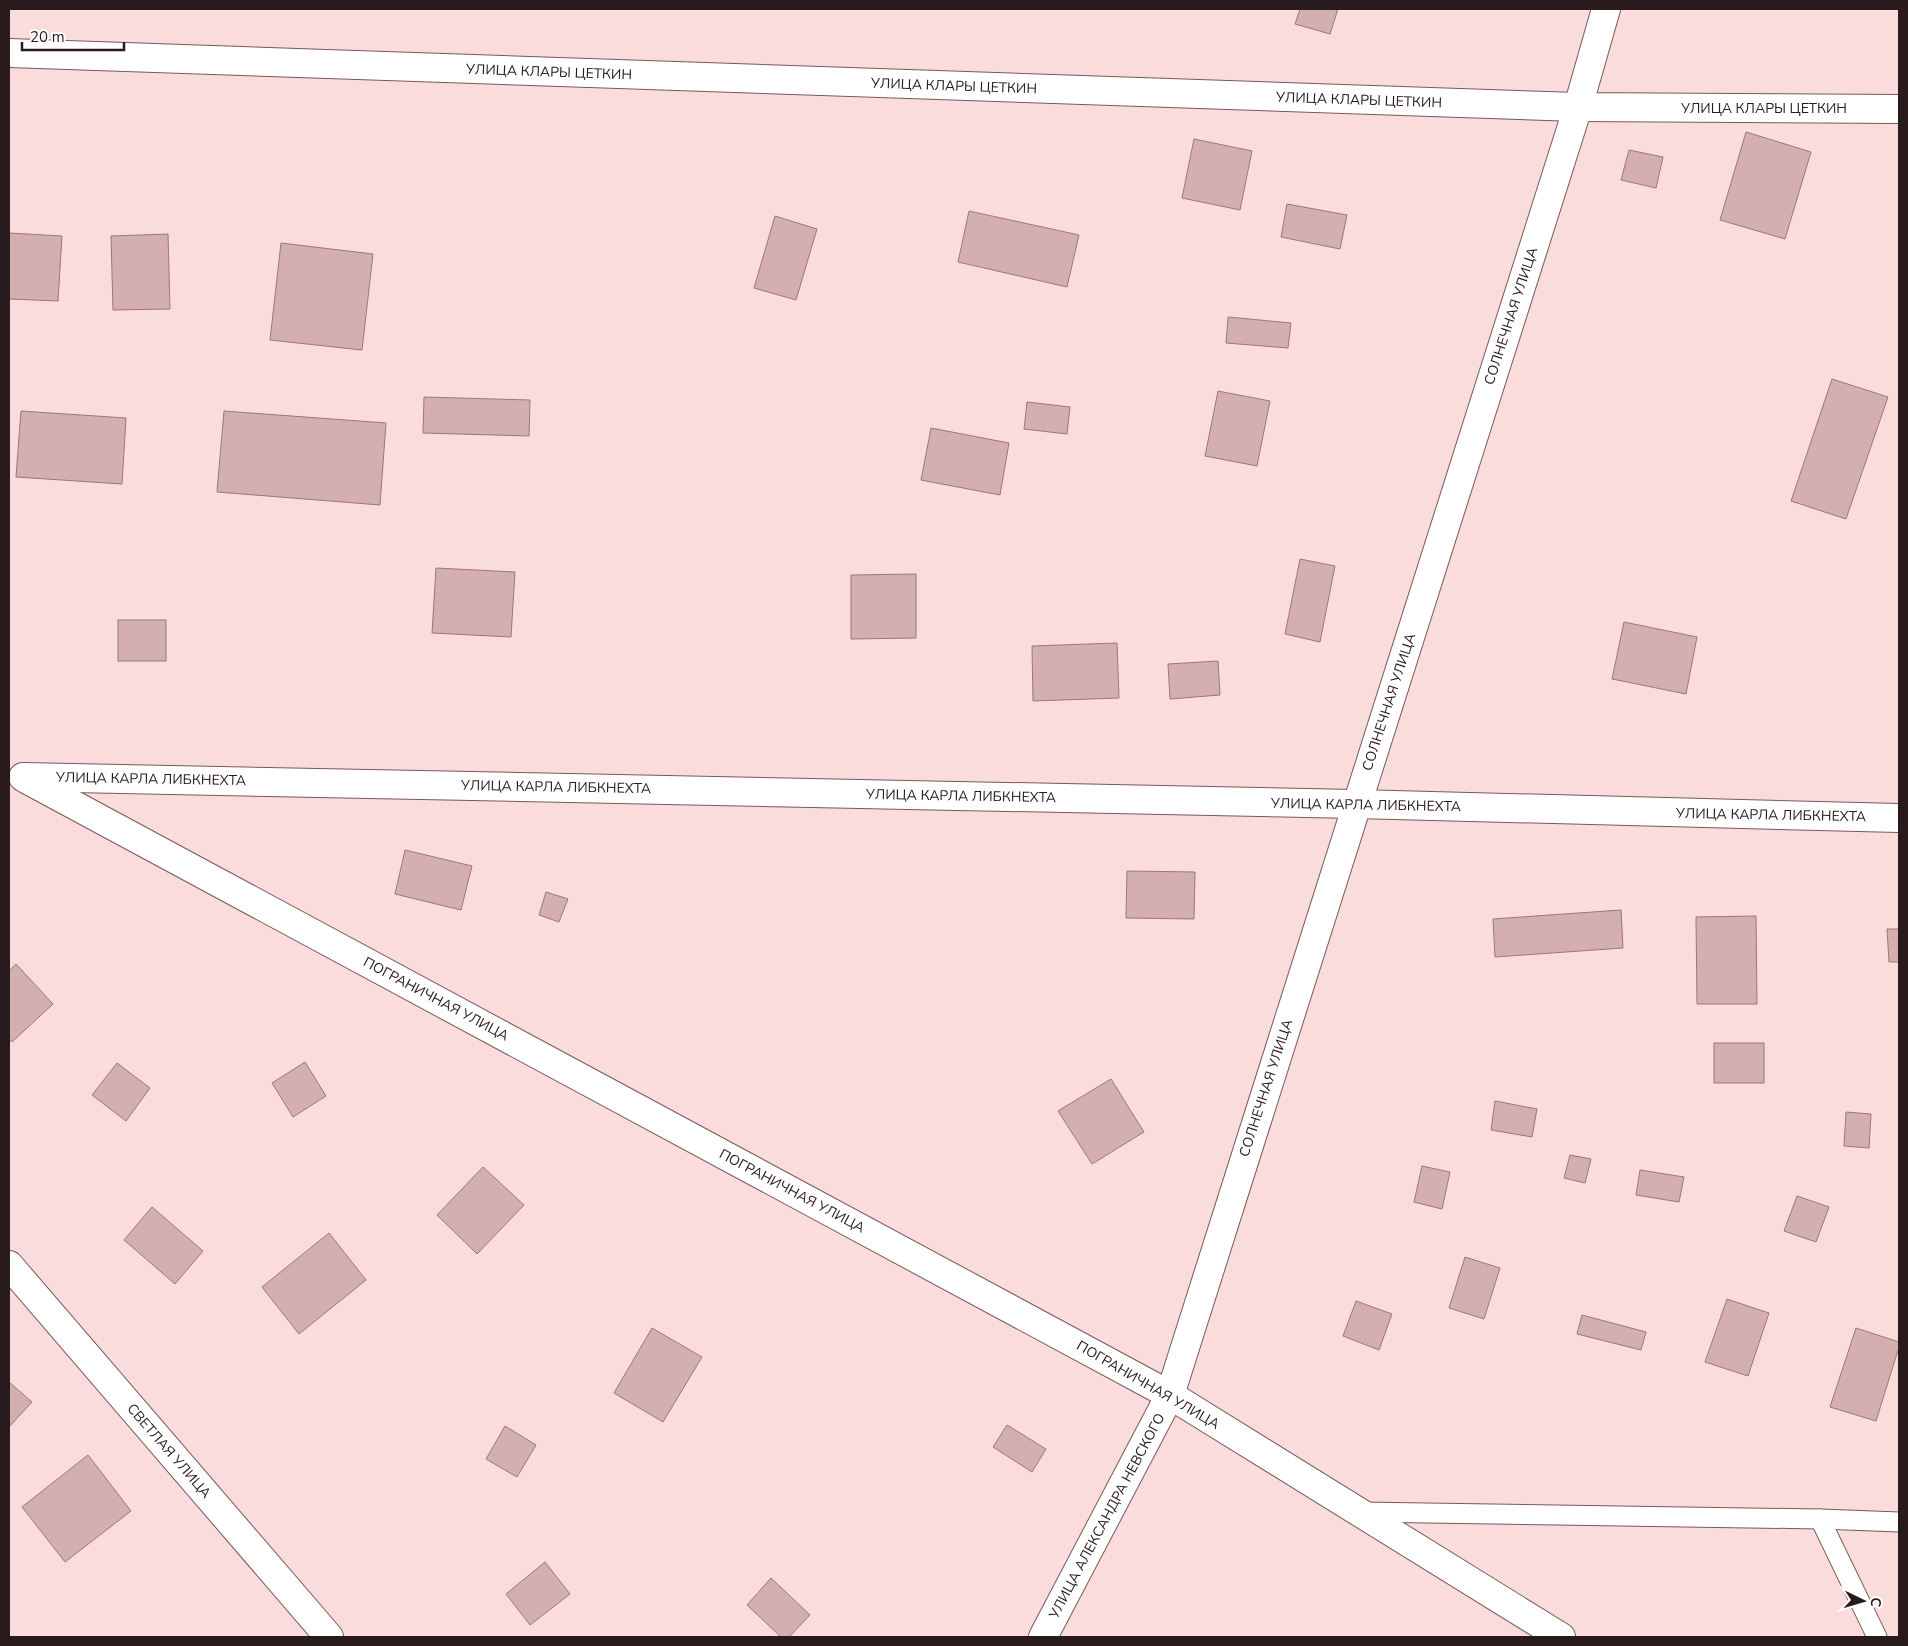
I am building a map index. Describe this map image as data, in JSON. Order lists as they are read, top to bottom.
{
  "streets": {
    "street": [
      "УЛИЦА КЛАРЫ ЦЕТКИН",
      "СОЛНЕЧНАЯ УЛИЦА",
      "УЛИЦА КАРЛА ЛИБКНЕХТА",
      "ПОГРАНИЧНАЯ УЛИЦА",
      "СВЕТЛАЯ УЛИЦА",
      "УЛИЦА АЛЕКСАНДРА НЕВСКОГО"
    ]
  },
  "crossings": [
    ["УЛИЦА КЛАРЫ ЦЕТКИН", "СОЛНЕЧНАЯ УЛИЦА"],
    ["СОЛНЕЧНАЯ УЛИЦА", "УЛИЦА КАРЛА ЛИБКНЕХТА"],
    ["СОЛНЕЧНАЯ УЛИЦА", "ПОГРАНИЧНАЯ УЛИЦА"],
    ["СОЛНЕЧНАЯ УЛИЦА", "УЛИЦА АЛЕКСАНДРА НЕВСКОГО"],
    ["УЛИЦА КАРЛА ЛИБКНЕХТА", "ПОГРАНИЧНАЯ УЛИЦА"],
    ["ПОГРАНИЧНАЯ УЛИЦА", "УЛИЦА АЛЕКСАНДРА НЕВСКОГО"]
  ],
  "scale_bar": "20 m",
  "north": "right"
}
